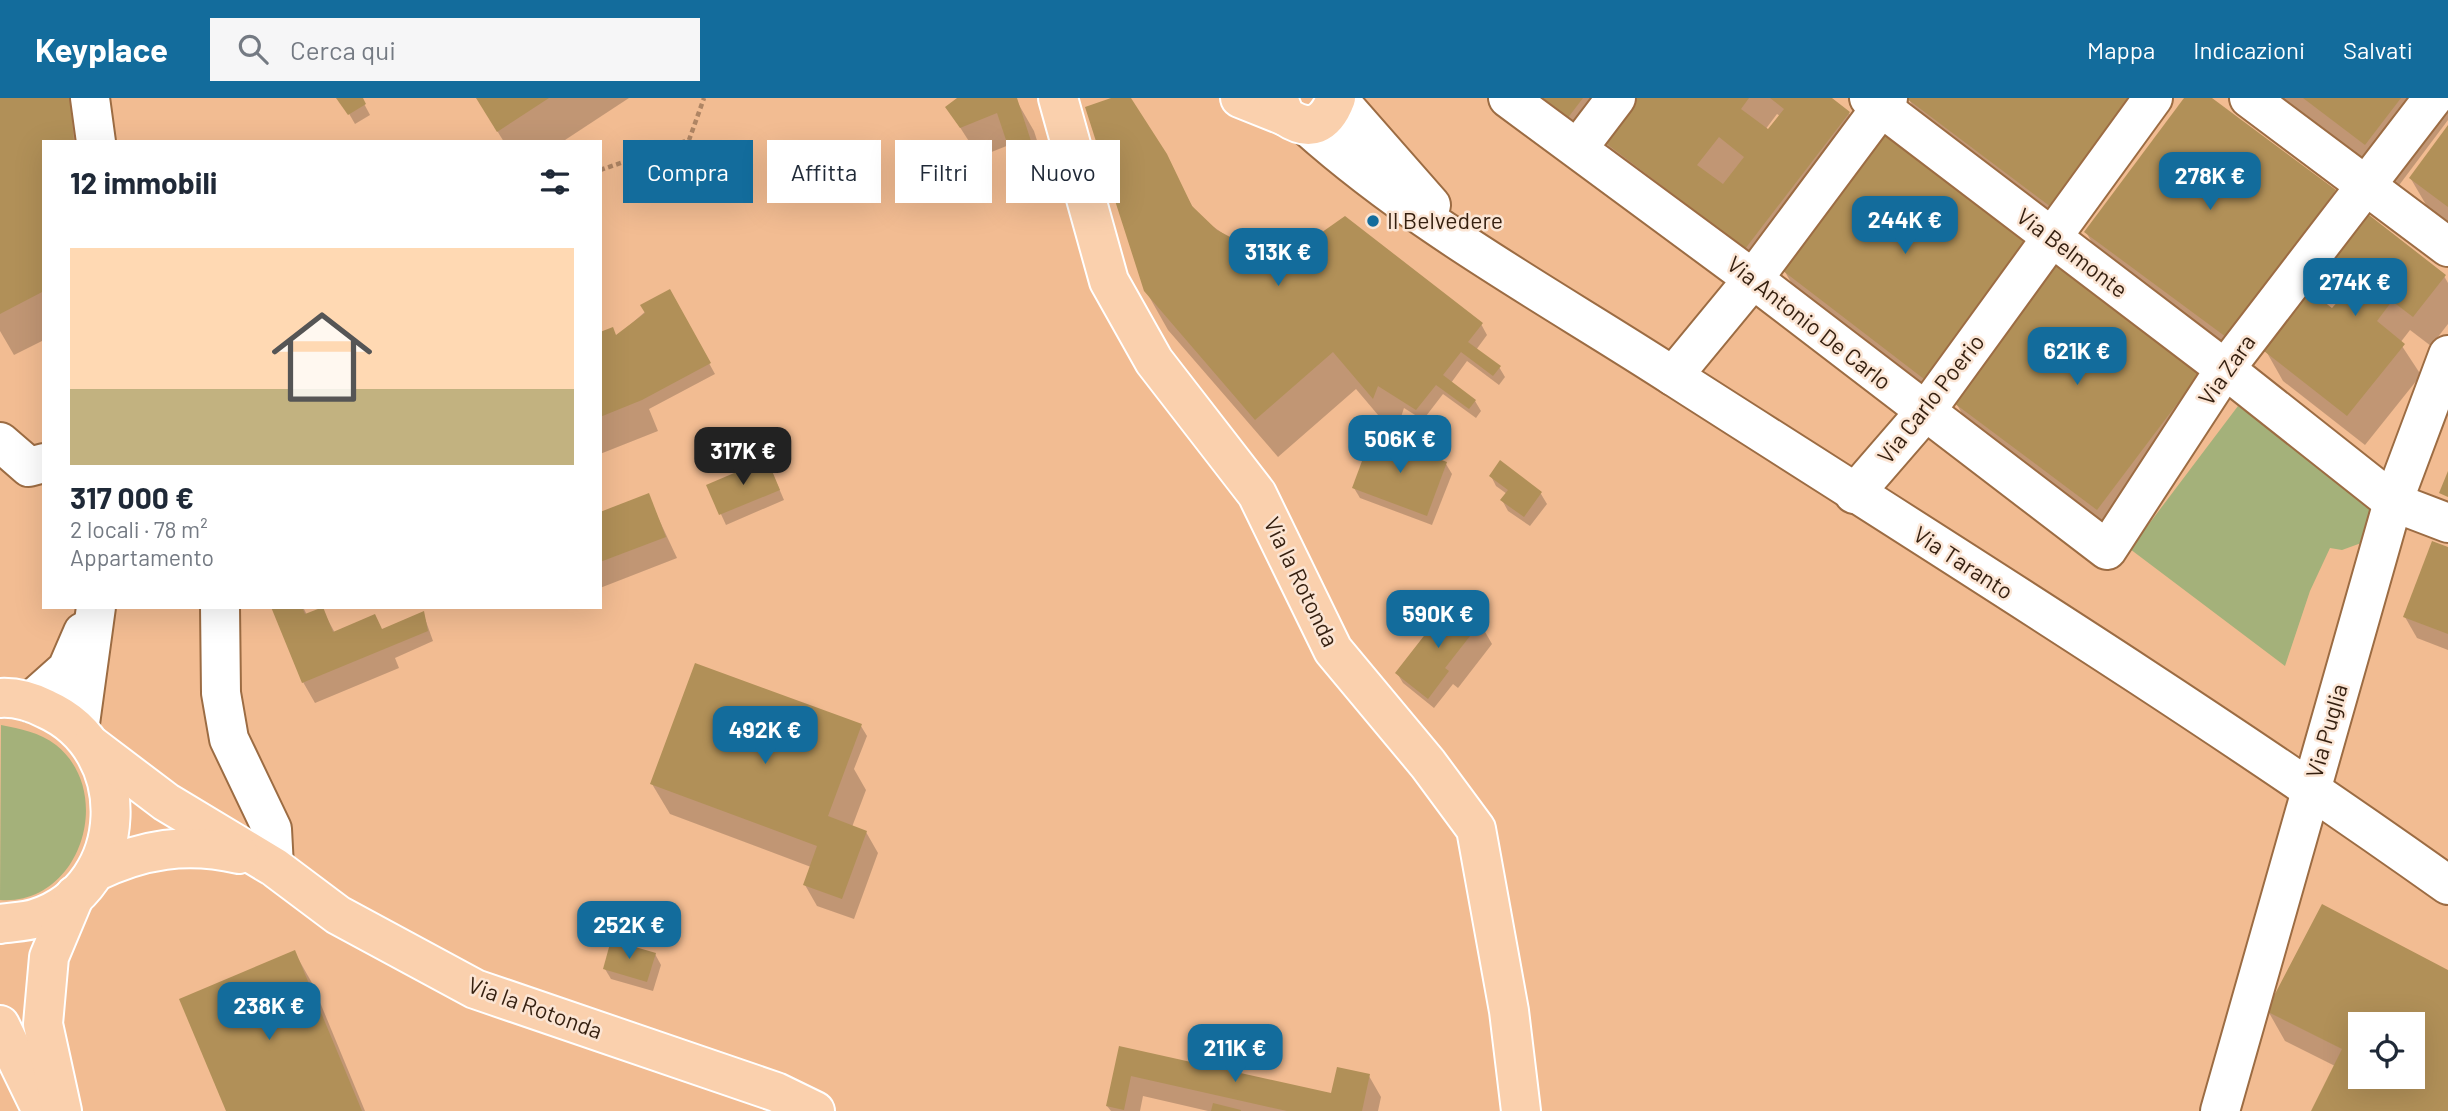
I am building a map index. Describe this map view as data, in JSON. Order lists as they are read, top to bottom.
{
  "streets": {
    "main road": ["Via la Rotonda"],
    "street": [
      "Via Belmonte",
      "Via Antonio De Carlo",
      "Via Zara",
      "Via Carlo Poerio",
      "Via Taranto",
      "Via Puglia"
    ]
  },
  "crossings": [
    ["Via Belmonte", "Via Zara"],
    ["Via Belmonte", "Via Carlo Poerio"],
    ["Via Belmonte", "Via Puglia"],
    ["Via Antonio De Carlo", "Via Zara"],
    ["Via Antonio De Carlo", "Via Carlo Poerio"],
    ["Via Carlo Poerio", "Via Taranto"],
    ["Via Taranto", "Via Puglia"]
  ],
  "places": ["Il Belvedere"],
  "page": {
    "header": "Keyplace",
    "search": "Cerca qui",
    "nav": ["Mappa", "Indicazioni", "Salvati"],
    "chip": [
      "Compra",
      "Affitta",
      "Filtri",
      "Nuovo"
    ],
    "heading": "12 immobili",
    "price": [
      "278K €",
      "244K €",
      "313K €",
      "274K €",
      "621K €",
      "506K €",
      "317K €",
      "590K €",
      "492K €",
      "252K €",
      "238K €",
      "211K €"
    ],
    "list": [
      {
        "name": "317 000 €",
        "note": "2 locali · 78 m² · Appartamento"
      }
    ]
  }
}
